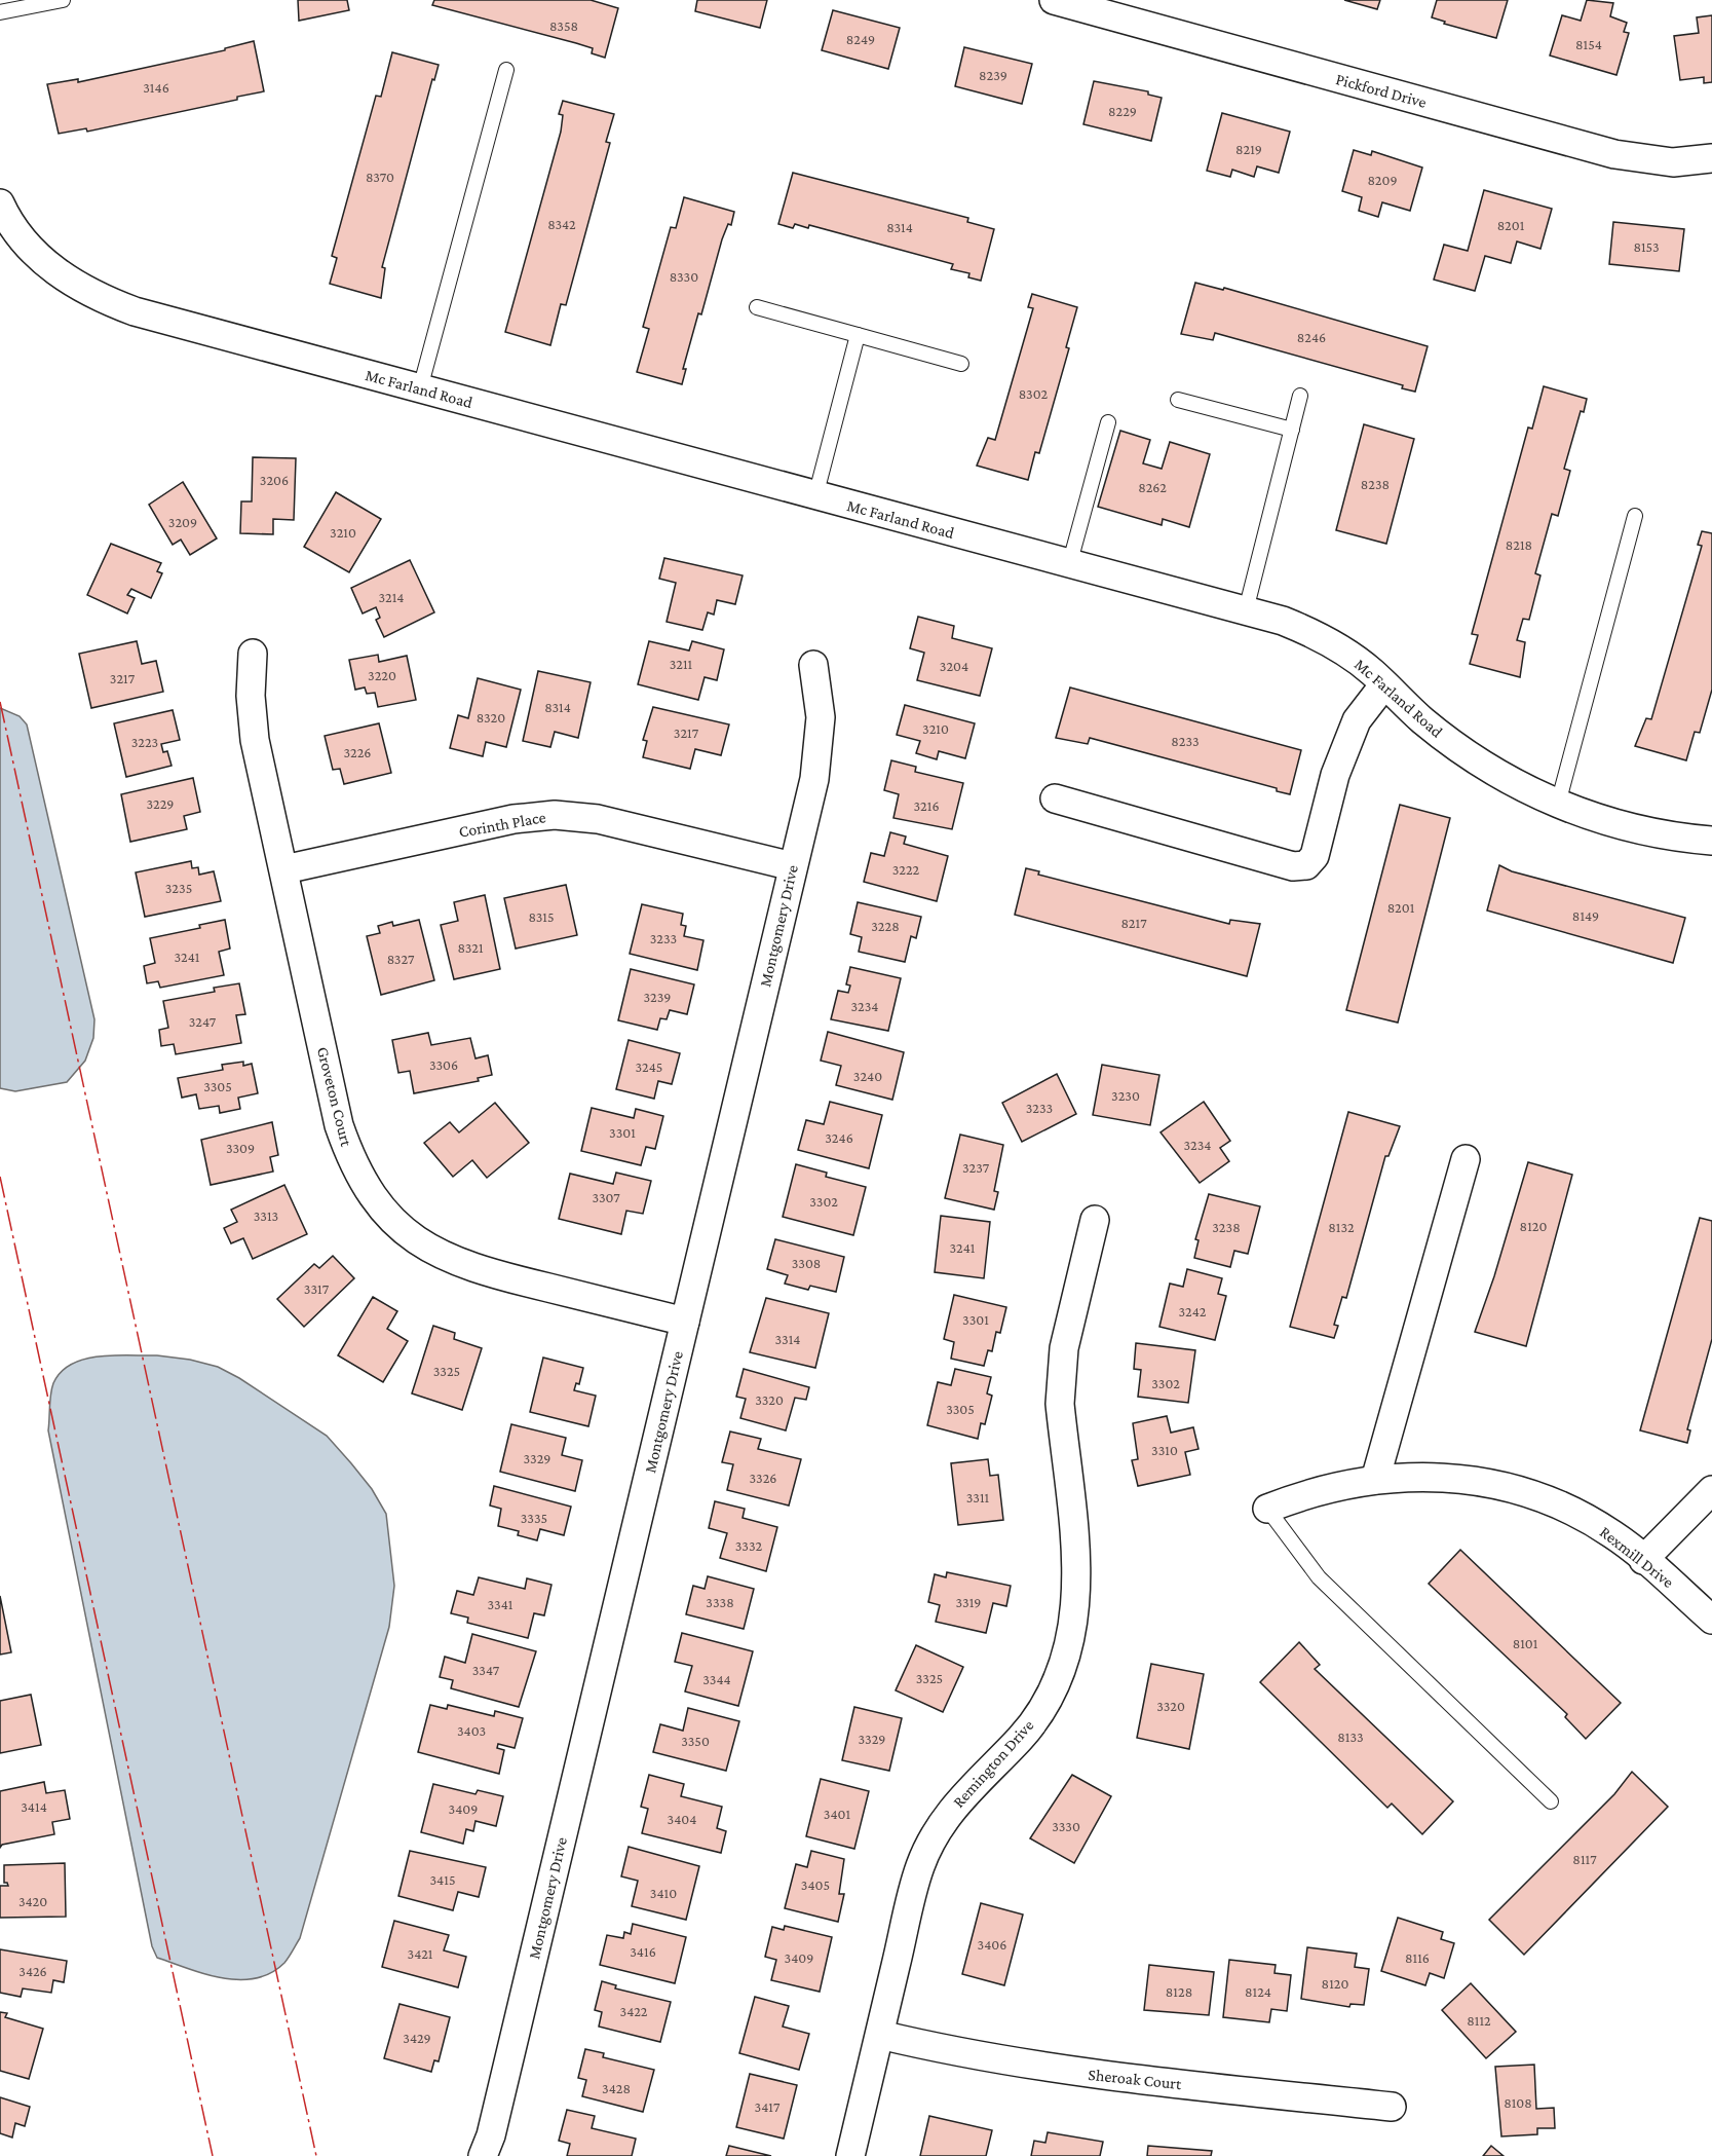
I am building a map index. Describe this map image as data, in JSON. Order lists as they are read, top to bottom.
{
  "streets": {
    "street": [
      "Pickford Drive",
      "Mc Farland Road",
      "Corinth Place",
      "Montgomery Drive",
      "Groveton Court",
      "Rexmill Drive",
      "Remington Drive",
      "Sheroak Court"
    ]
  },
  "crossings": [
    ["Corinth Place", "Montgomery Drive"],
    ["Corinth Place", "Groveton Court"],
    ["Montgomery Drive", "Groveton Court"],
    ["Remington Drive", "Sheroak Court"]
  ],
  "house_numbers": [
    "8358",
    "8249",
    "8154",
    "8239",
    "3146",
    "8229",
    "8219",
    "8370",
    "8209",
    "8342",
    "8201",
    "8314",
    "8153",
    "8330",
    "8246",
    "8302",
    "3206",
    "8238",
    "8262",
    "3209",
    "3210",
    "8218",
    "3214",
    "3211",
    "3204",
    "3220",
    "3217",
    "8314",
    "8320",
    "3210",
    "3217",
    "8233",
    "3223",
    "3226",
    "3229",
    "3216",
    "3222",
    "3235",
    "8201",
    "8149",
    "8315",
    "8217",
    "3228",
    "3233",
    "8321",
    "3241",
    "8327",
    "3239",
    "3234",
    "3247",
    "3306",
    "3245",
    "3240",
    "3305",
    "3230",
    "3233",
    "3301",
    "3246",
    "3234",
    "3309",
    "3237",
    "3307",
    "3302",
    "3313",
    "8120",
    "3238",
    "8132",
    "3241",
    "3308",
    "3317",
    "3242",
    "3301",
    "3314",
    "3325",
    "3302",
    "3320",
    "3305",
    "3310",
    "3329",
    "3326",
    "3311",
    "3335",
    "3332",
    "3338",
    "3319",
    "3341",
    "8101",
    "3347",
    "3325",
    "3344",
    "3320",
    "3403",
    "8133",
    "3329",
    "3350",
    "3414",
    "3409",
    "3401",
    "3404",
    "3330",
    "8117",
    "3415",
    "3405",
    "3410",
    "3420",
    "3406",
    "3416",
    "3421",
    "3409",
    "8116",
    "3426",
    "8120",
    "8128",
    "8124",
    "3422",
    "8112",
    "3429",
    "3428",
    "8108",
    "3417"
  ]
}
